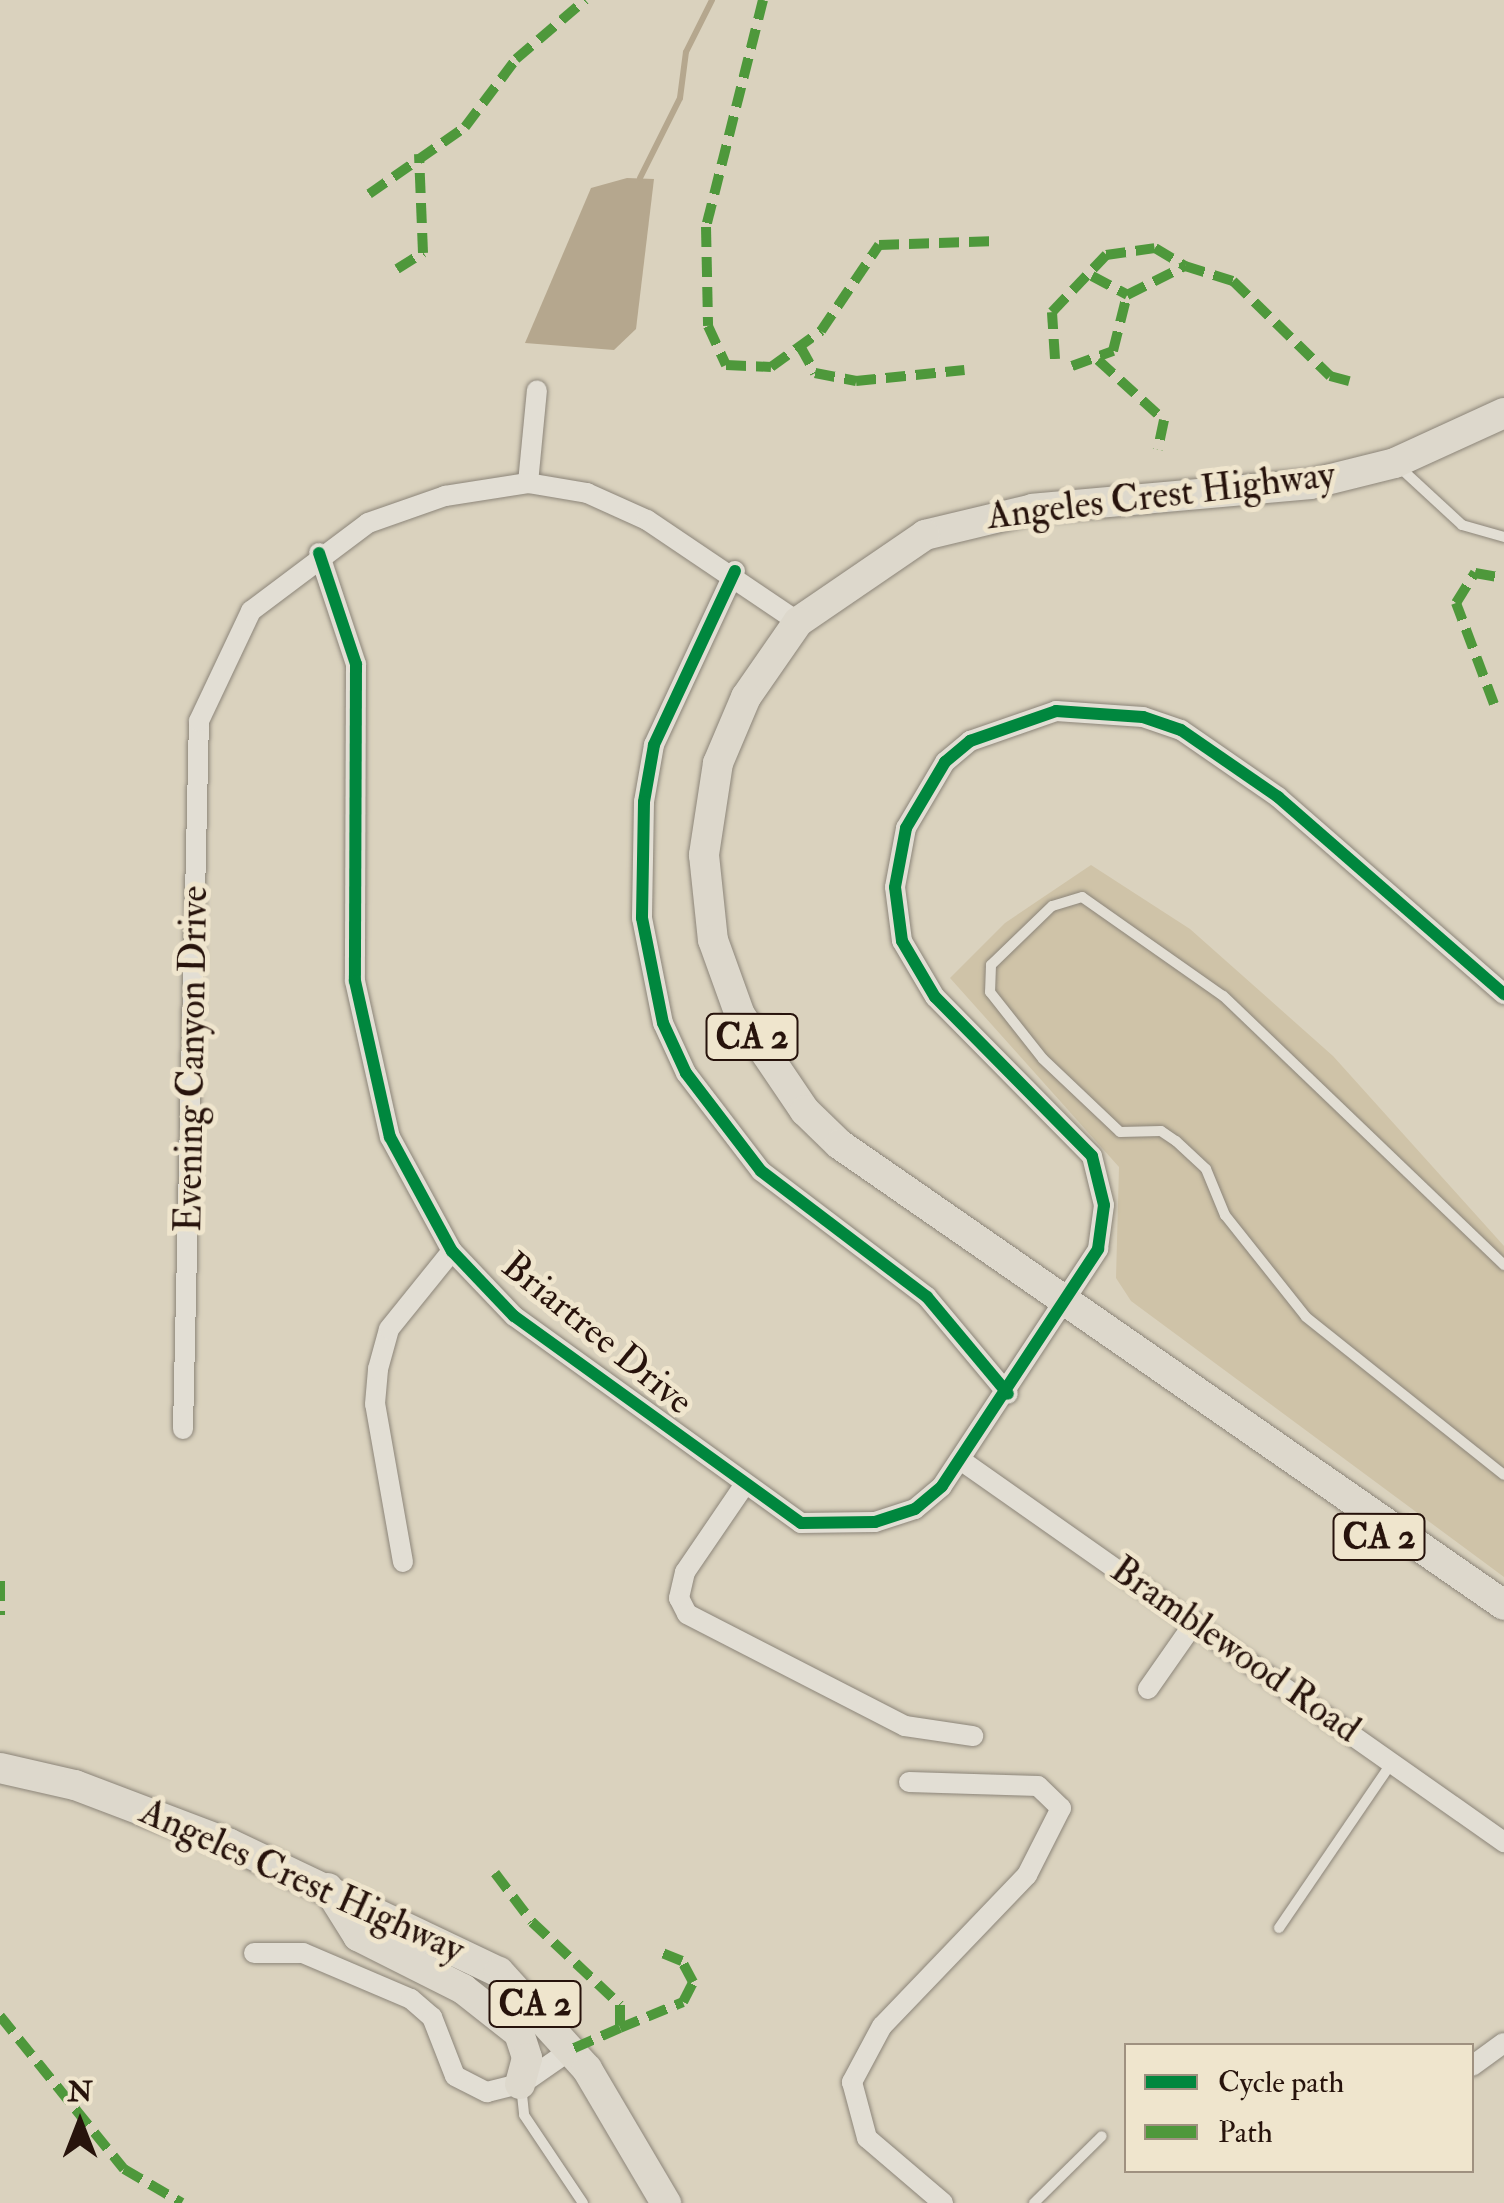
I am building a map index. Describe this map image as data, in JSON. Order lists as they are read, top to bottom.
{
  "streets": {
    "main road": ["Angeles Crest Highway", "CA 2"],
    "street": ["Evening Canyon Drive", "Briartree Drive", "Bramblewood Road"]
  },
  "crossings": [
    ["Angeles Crest Highway", "Evening Canyon Drive"],
    ["Angeles Crest Highway", "Briartree Drive"],
    ["Evening Canyon Drive", "Briartree Drive"],
    ["Briartree Drive", "Bramblewood Road"]
  ],
  "legend": ["Cycle path", "Path"],
  "north": "top"
}
